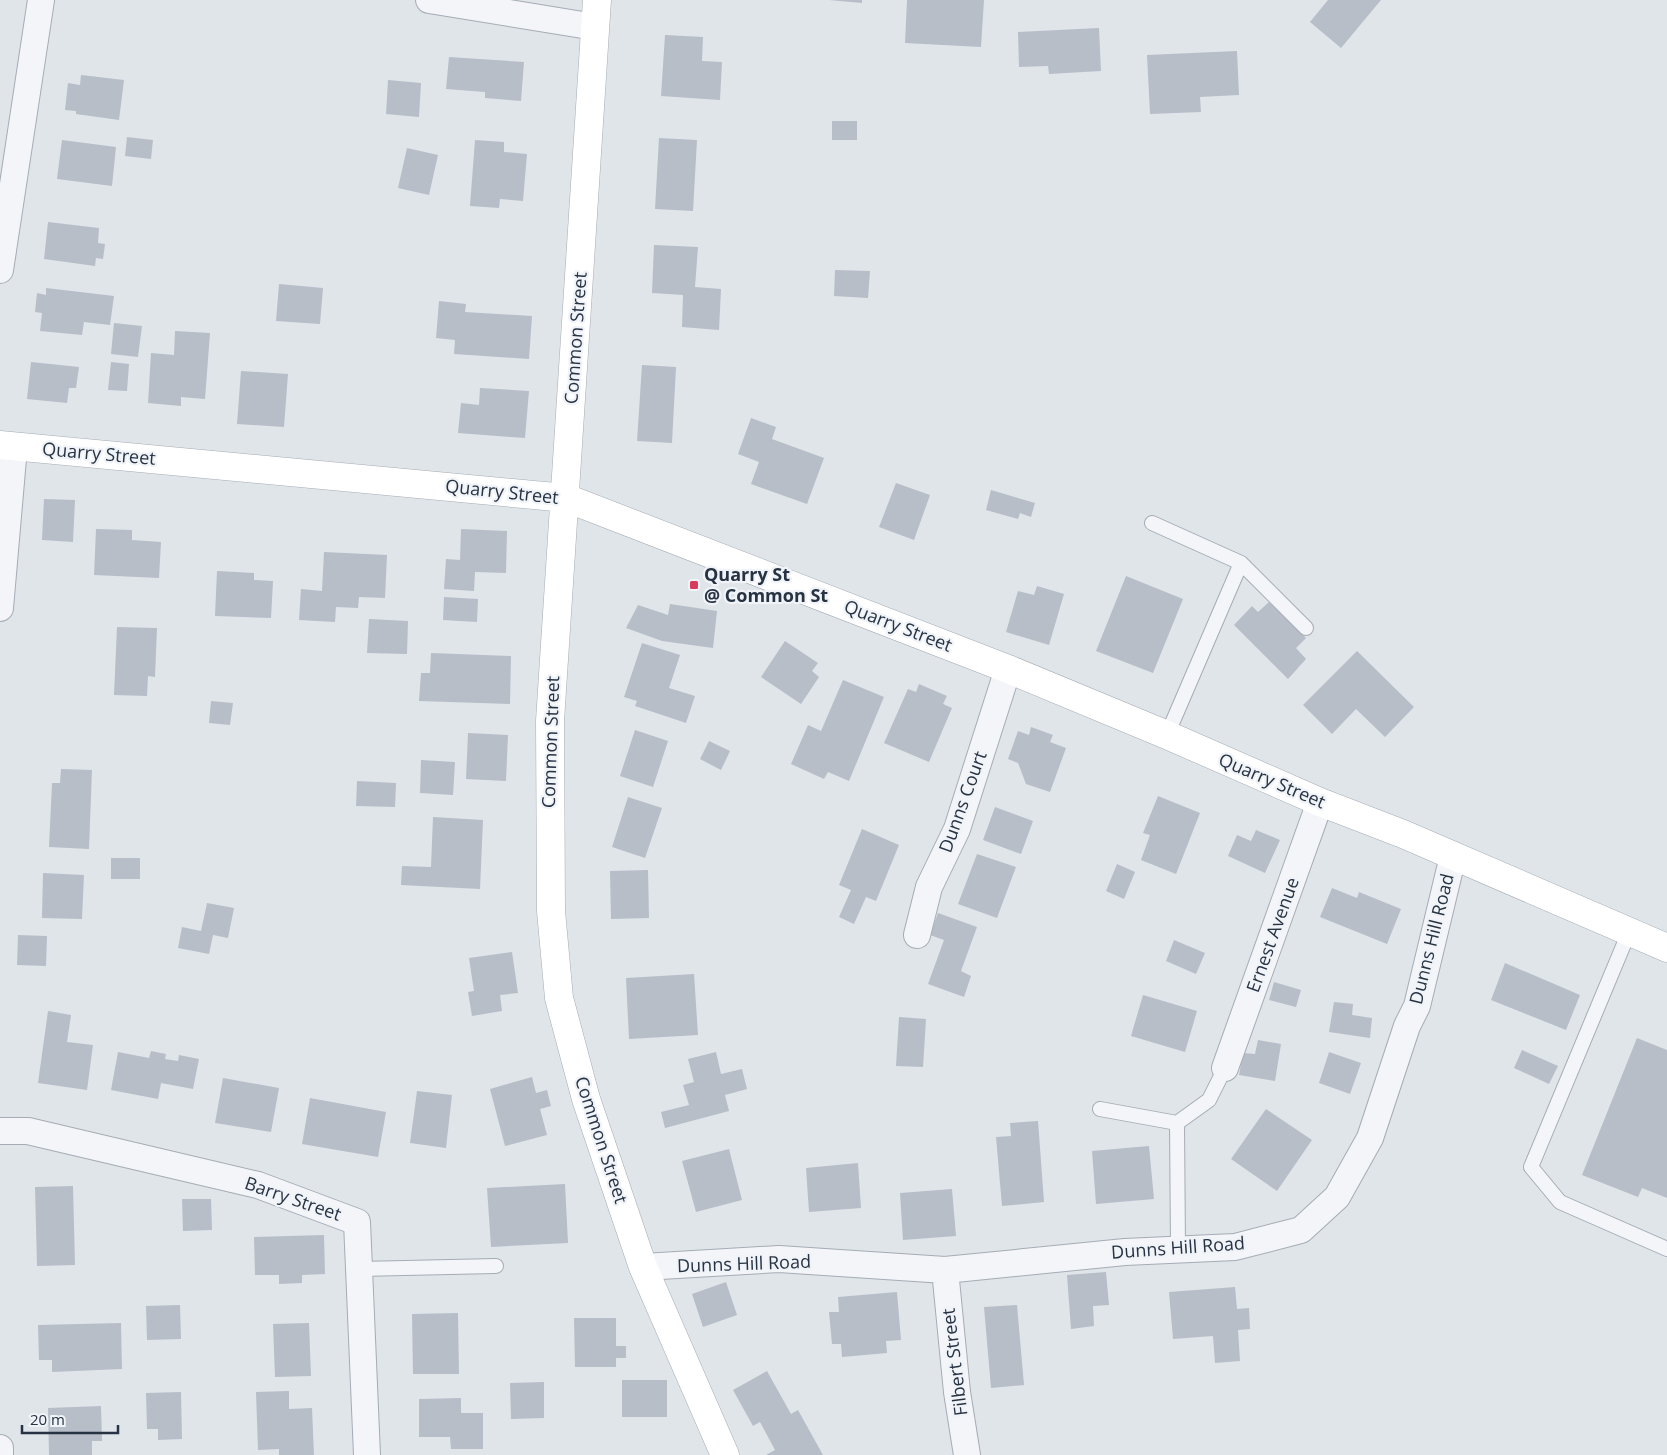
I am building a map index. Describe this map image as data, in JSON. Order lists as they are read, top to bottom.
{
  "streets": {
    "main road": ["Common Street", "Quarry Street"],
    "street": [
      "Dunns Court",
      "Ernest Avenue",
      "Dunns Hill Road",
      "Barry Street",
      "Filbert Street"
    ]
  },
  "crossings": [
    ["Common Street", "Quarry Street"],
    ["Common Street", "Dunns Hill Road"],
    ["Quarry Street", "Dunns Court"],
    ["Quarry Street", "Ernest Avenue"],
    ["Quarry Street", "Dunns Hill Road"],
    ["Dunns Hill Road", "Filbert Street"]
  ],
  "places": {
    "transit": ["Quarry St @ Common St"]
  },
  "scale_bar": "20 m"
}
